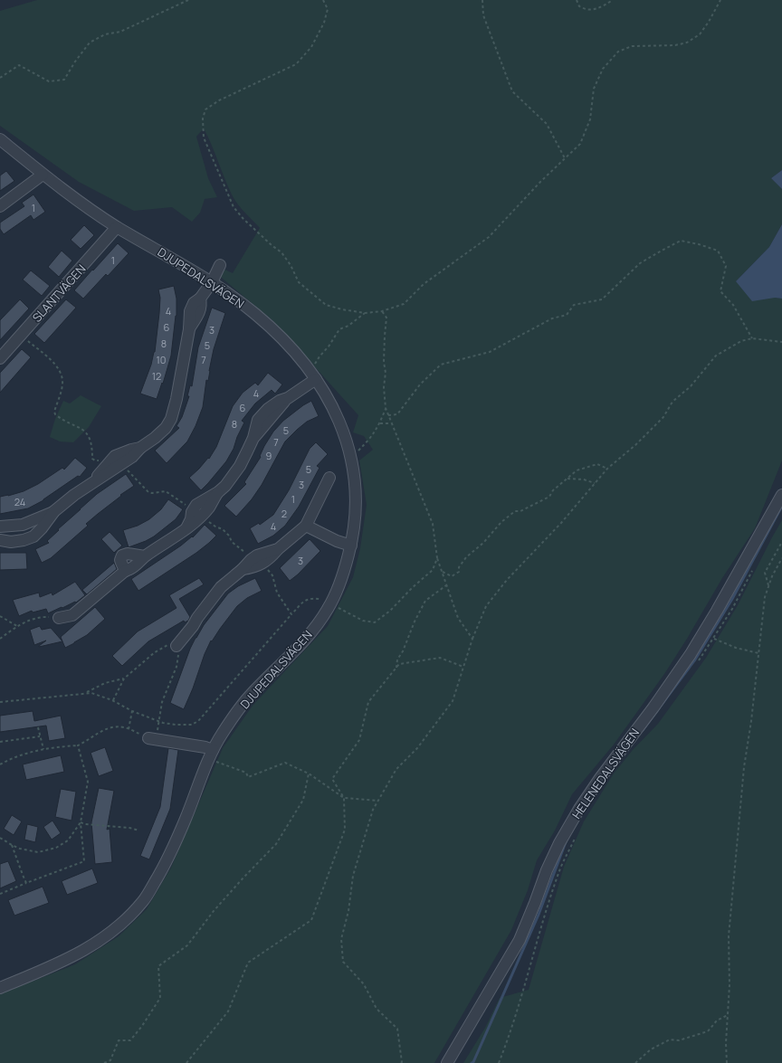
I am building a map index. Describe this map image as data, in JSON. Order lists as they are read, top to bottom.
{
  "streets": {
    "street": ["DJUPEDALSVÄGEN", "SLANTVÄGEN", "HELENEDALSVÄGEN"]
  },
  "crossings": [
    ["DJUPEDALSVÄGEN", "SLANTVÄGEN"]
  ],
  "house_numbers": [
    "1",
    "1",
    "4",
    "6",
    "3",
    "8",
    "5",
    "10",
    "7",
    "12",
    "4",
    "6",
    "8",
    "5",
    "7",
    "9",
    "5",
    "3",
    "1",
    "24",
    "2",
    "4",
    "3"
  ]
}
